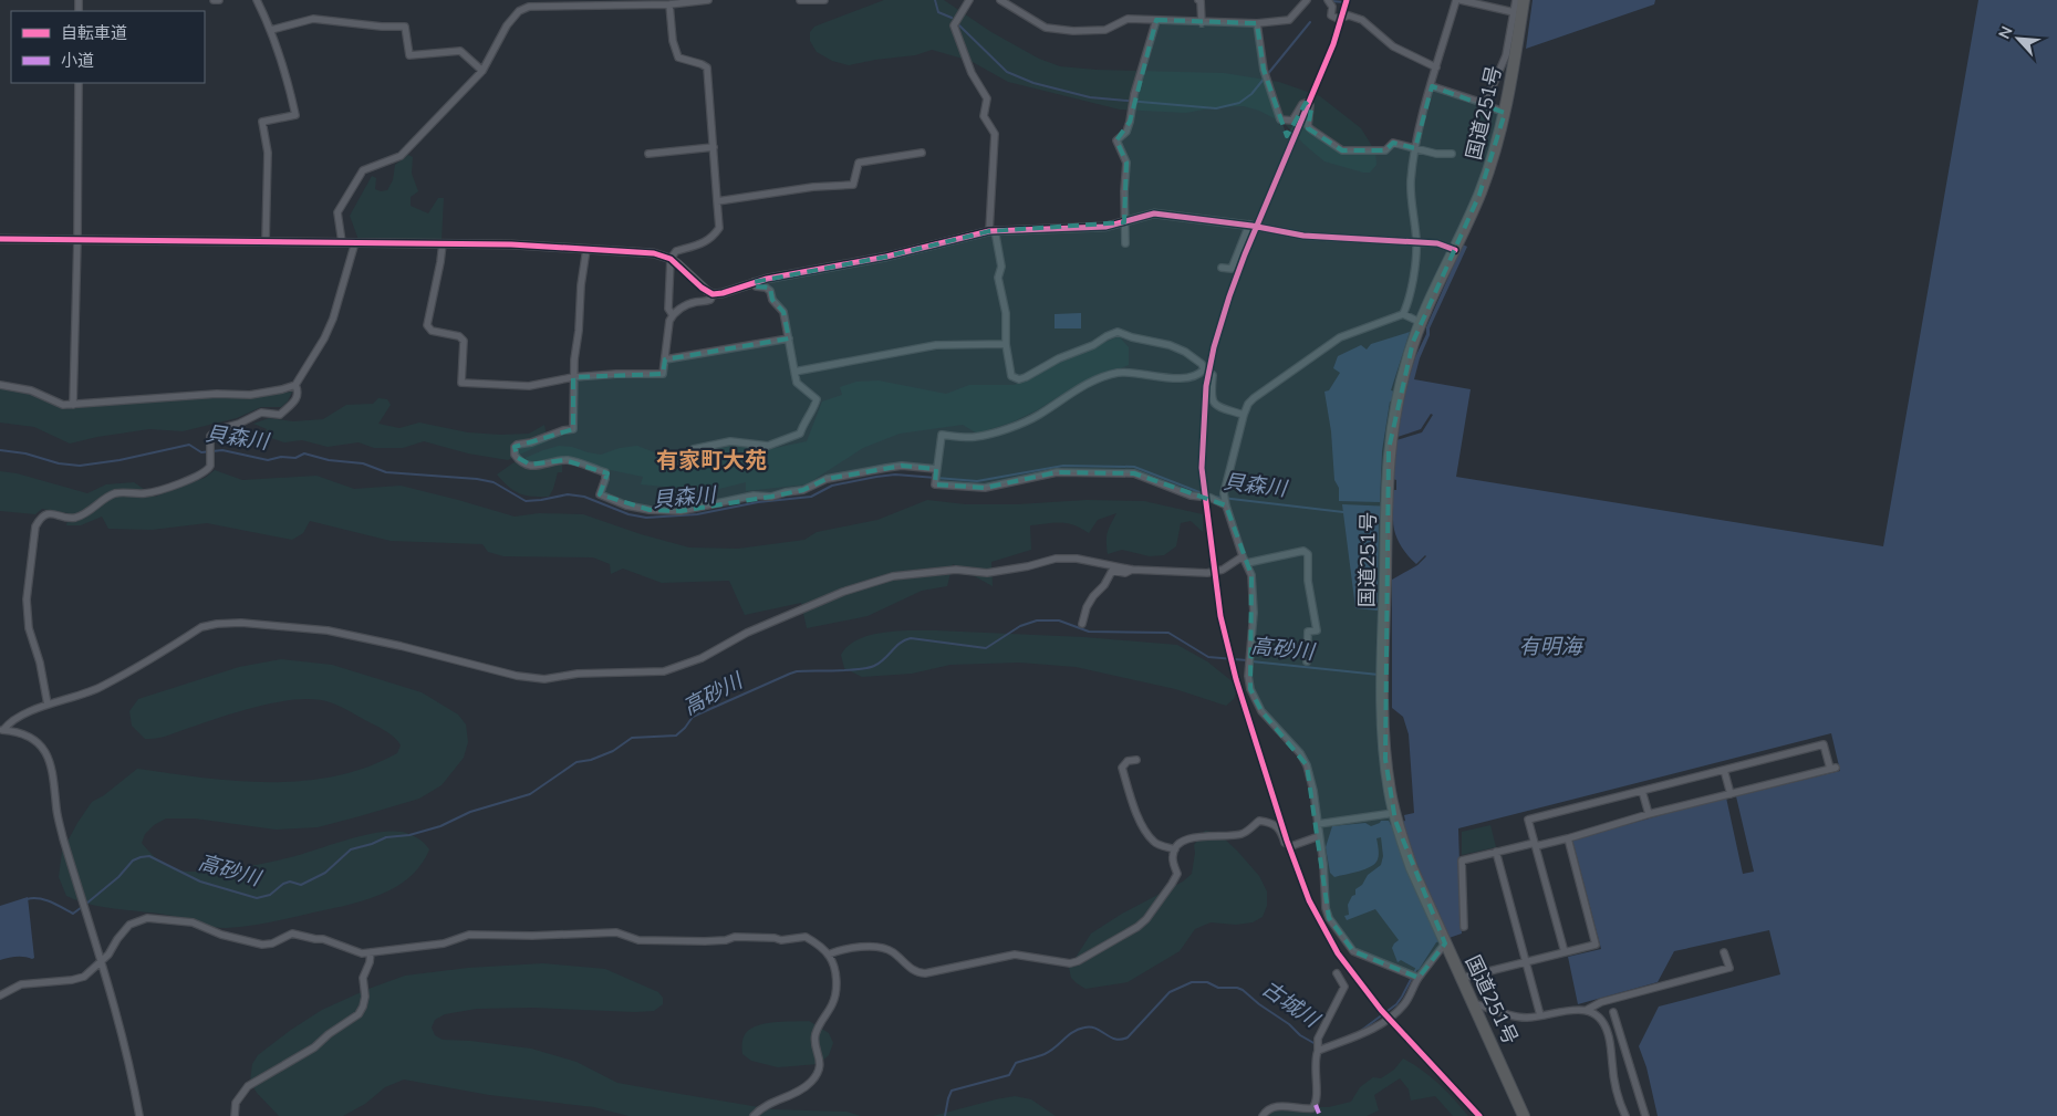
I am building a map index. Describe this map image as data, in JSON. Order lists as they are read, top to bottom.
{
  "streets": {
    "highway": ["国道251号"]
  },
  "districts": ["有家町大苑"],
  "water": [
    "貝森川",
    "有明海",
    "高砂川",
    "古城川"
  ],
  "legend": ["自転車道", "小道"],
  "north": "top left"
}
